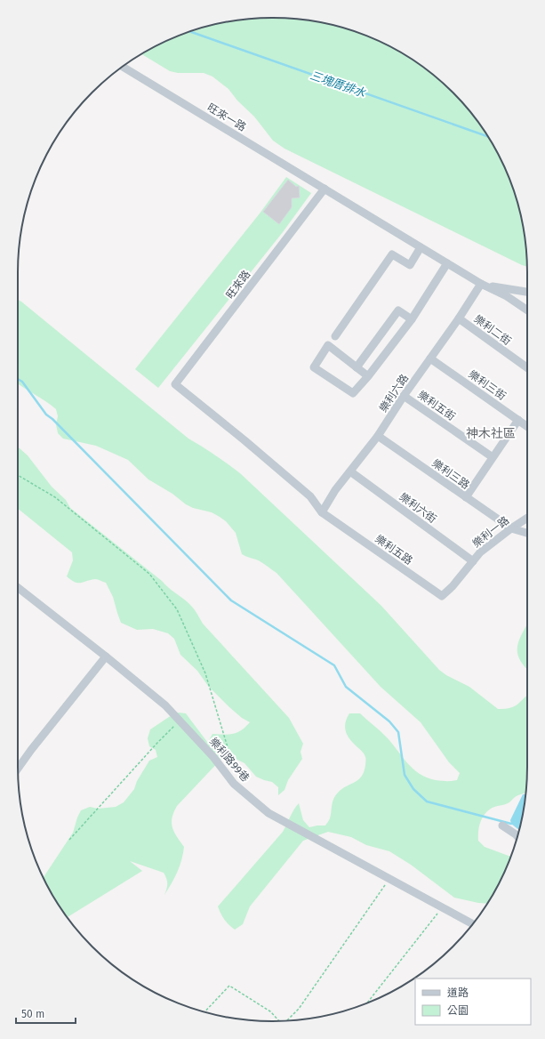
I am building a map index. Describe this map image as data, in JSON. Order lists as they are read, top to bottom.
{
  "streets": {
    "street": [
      "旺來一路",
      "旺來路",
      "樂利二街",
      "樂利三街",
      "樂利六路",
      "樂利五街",
      "樂利三路",
      "樂利六街",
      "樂利一路",
      "樂利五路",
      "樂利路99巷"
    ]
  },
  "crossings": [
    ["旺來一路", "旺來路"],
    ["旺來路", "樂利六路"],
    ["旺來路", "樂利五路"],
    ["樂利二街", "樂利六路"],
    ["樂利三街", "樂利六路"],
    ["樂利六路", "樂利五街"],
    ["樂利六路", "樂利三路"],
    ["樂利六路", "樂利六街"],
    ["樂利六路", "樂利五路"],
    ["樂利三路", "樂利一路"],
    ["樂利六街", "樂利一路"],
    ["樂利一路", "樂利五路"]
  ],
  "districts": ["神木社區"],
  "water": ["三塊厝排水"],
  "legend": ["道路", "公園"],
  "scale_bar": "50 m"
}
